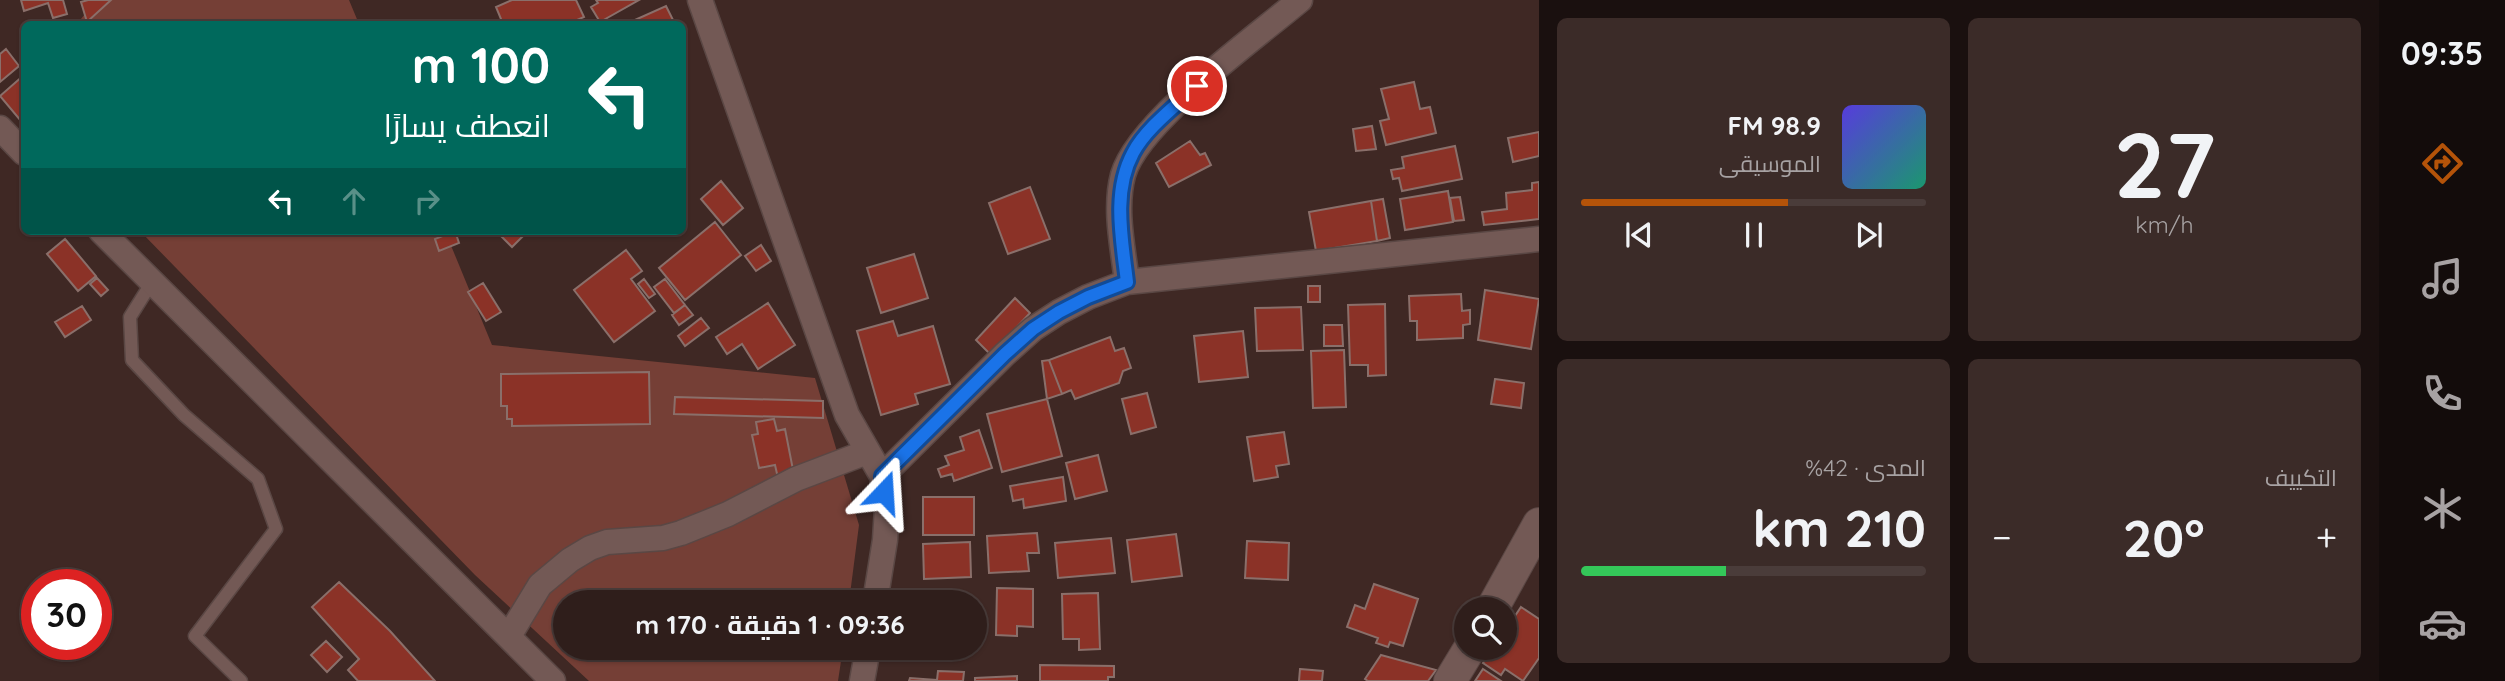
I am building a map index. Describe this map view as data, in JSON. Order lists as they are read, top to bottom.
{
  "page": {
    "tabs": "09:35",
    "tile": [
      ["27", "km/h"],
      "التكييف",
      ["المدى · 42%", "210 km"]
    ],
    "turn": ["100 m", "انعطف يسارًا"],
    "song": ["98.9 FM", "الموسيقى"],
    "heat": ["−", "20°", "+"],
    "limit": "30",
    "trip": "09:36 · 1 دقيقة · 170 m"
  }
}
